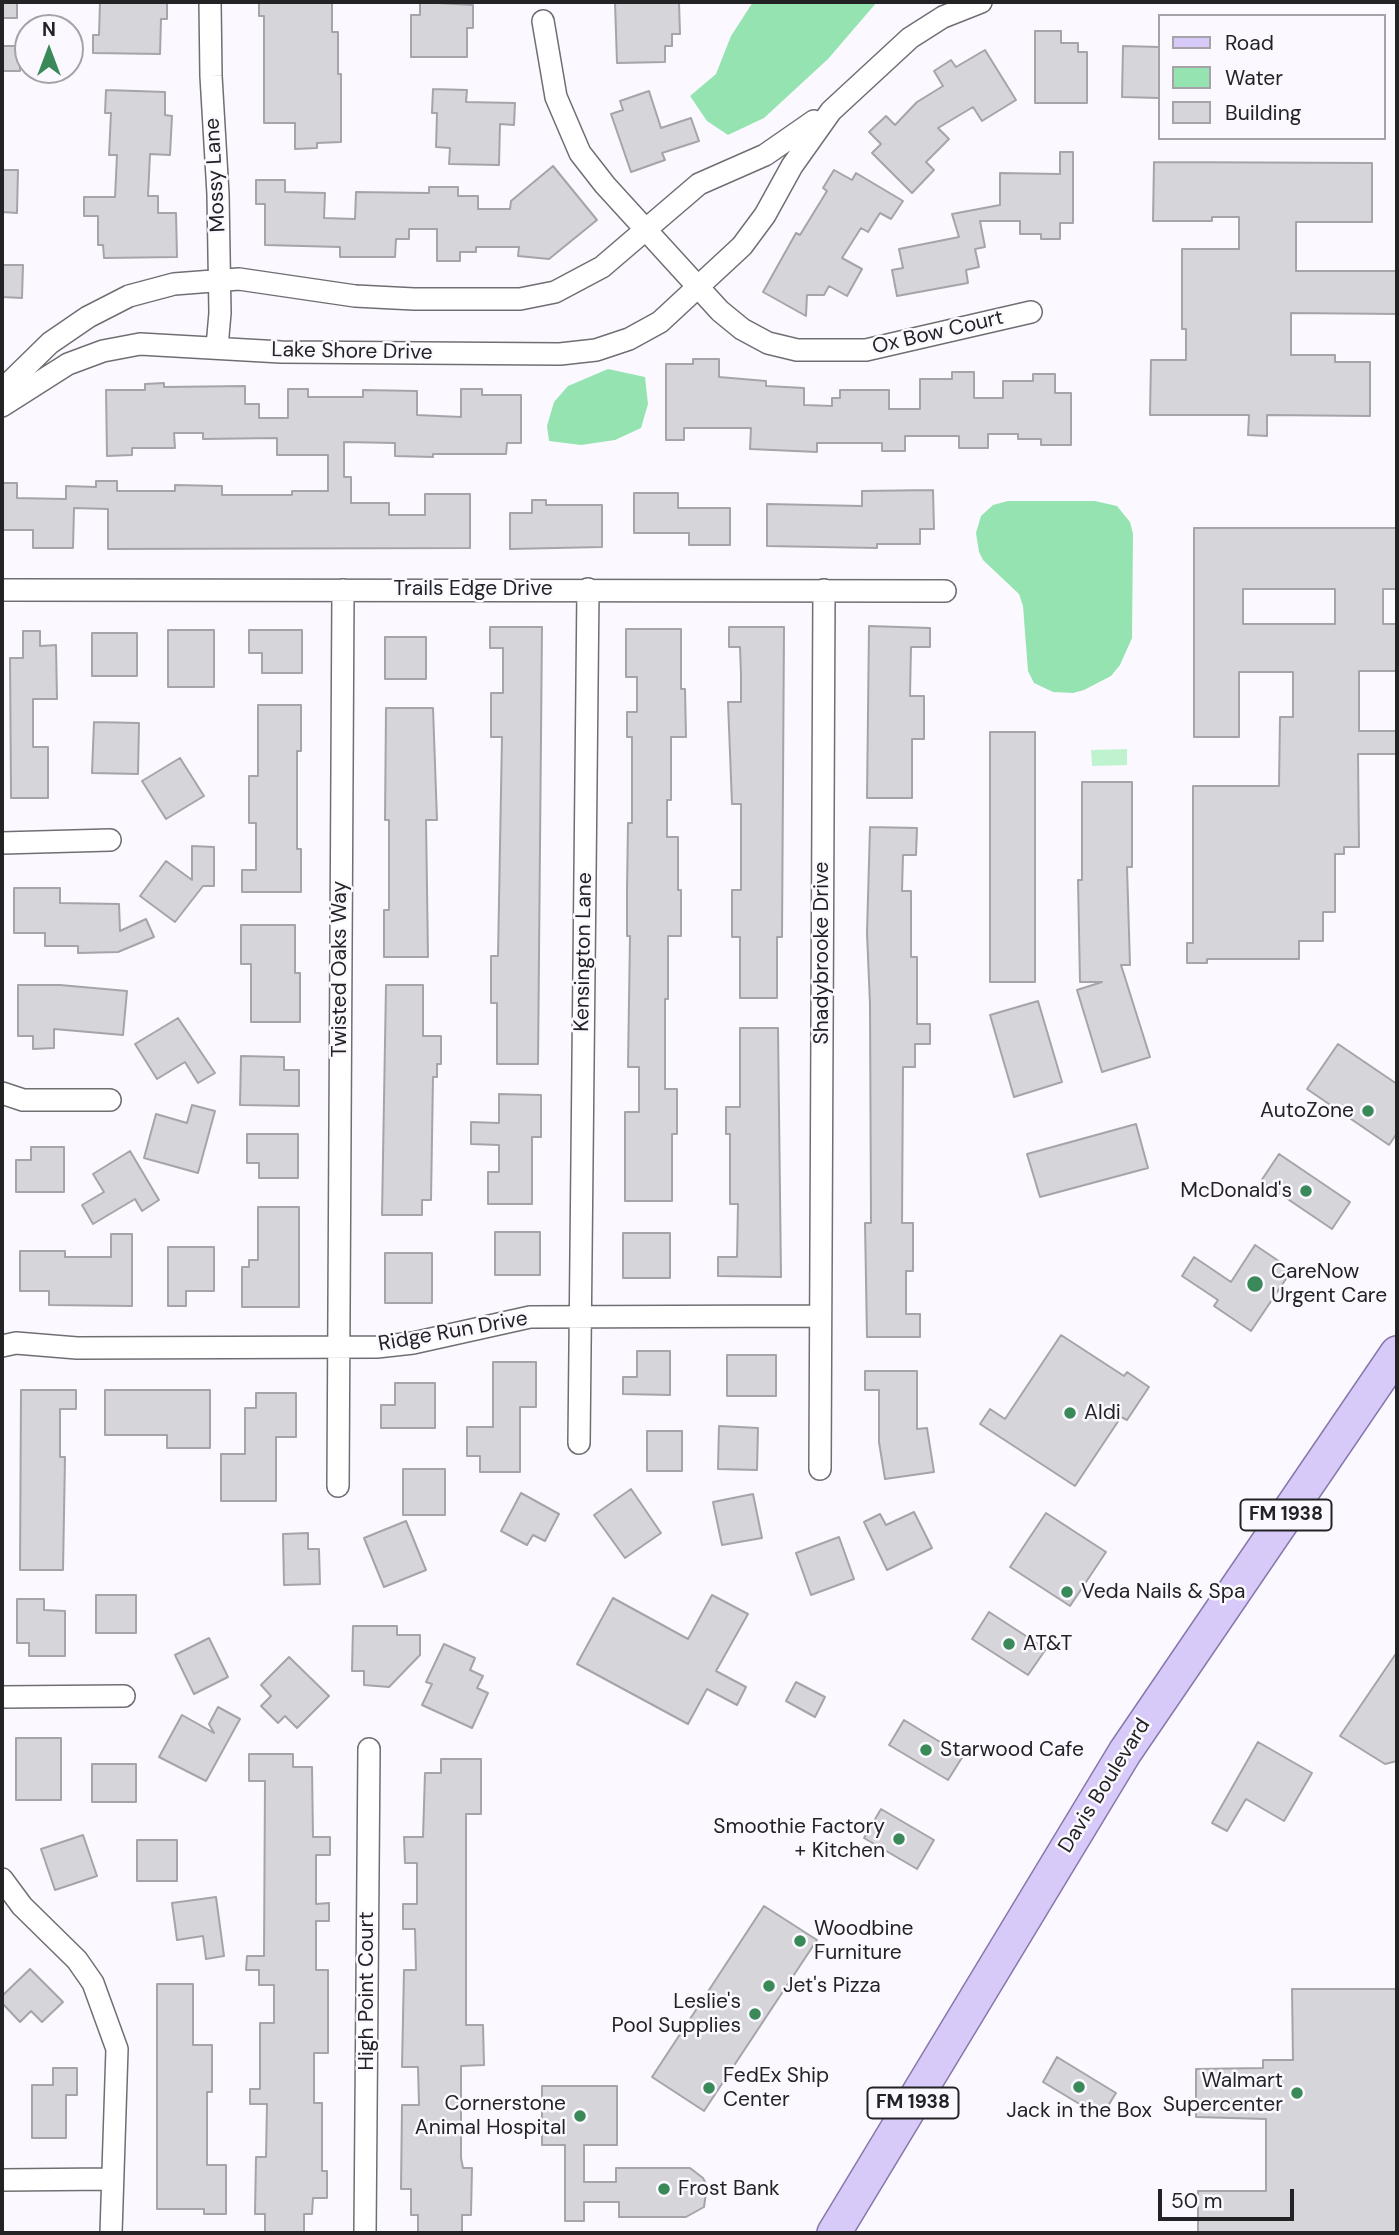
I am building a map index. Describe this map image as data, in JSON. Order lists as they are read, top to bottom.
{
  "streets": {
    "main road": ["FM 1938", "Davis Boulevard"],
    "street": [
      "Mossy Lane",
      "Ox Bow Court",
      "Lake Shore Drive",
      "Trails Edge Drive",
      "Kensington Lane",
      "Shadybrooke Drive",
      "Twisted Oaks Way",
      "Ridge Run Drive",
      "High Point Court"
    ]
  },
  "crossings": [
    ["Mossy Lane", "Lake Shore Drive"],
    ["Ox Bow Court", "Lake Shore Drive"],
    ["Trails Edge Drive", "Kensington Lane"],
    ["Trails Edge Drive", "Shadybrooke Drive"],
    ["Trails Edge Drive", "Twisted Oaks Way"],
    ["Kensington Lane", "Ridge Run Drive"],
    ["Shadybrooke Drive", "Ridge Run Drive"],
    ["Twisted Oaks Way", "Ridge Run Drive"]
  ],
  "places": [
    "AutoZone",
    "McDonald's",
    "CareNow Urgent Care",
    "Aldi",
    "Veda Nails & Spa",
    "AT&T",
    "Starwood Cafe",
    "Smoothie Factory + Kitchen",
    "Woodbine Furniture",
    "Jet's Pizza",
    "Leslie's Pool Supplies",
    "Jack in the Box",
    "FedEx Ship Center",
    "Walmart Supercenter",
    "Cornerstone Animal Hospital",
    "Frost Bank"
  ],
  "legend": ["Road", "Water", "Building"],
  "scale_bar": "50 m",
  "north": "top"
}
